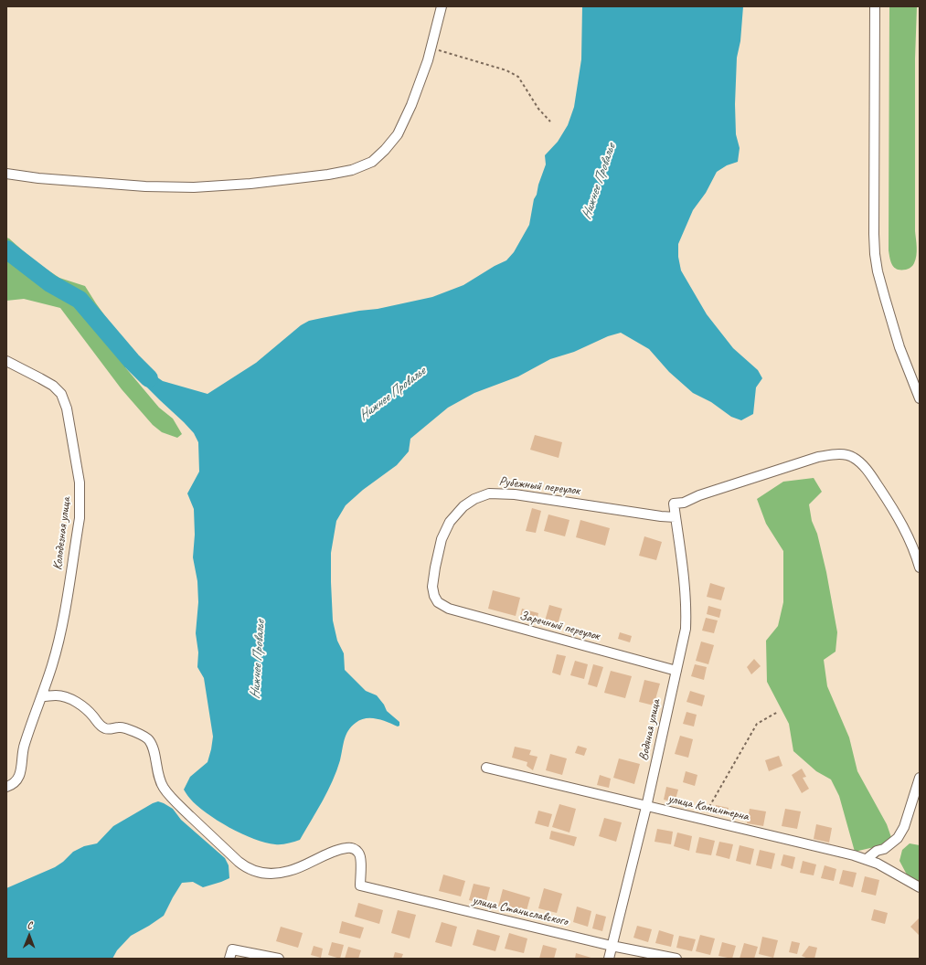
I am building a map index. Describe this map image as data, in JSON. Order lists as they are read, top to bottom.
{
  "streets": {
    "street": [
      "Рубежный переулок",
      "Колодезная улица",
      "Заречный переулок",
      "Водяная улица",
      "улица Коминтерна",
      "улица Станиславского"
    ]
  },
  "crossings": [
    ["Рубежный переулок", "Заречный переулок"],
    ["Рубежный переулок", "Водяная улица"],
    ["Колодезная улица", "улица Станиславского"],
    ["Заречный переулок", "Водяная улица"],
    ["Водяная улица", "улица Коминтерна"],
    ["Водяная улица", "улица Станиславского"]
  ],
  "water": ["Нижнее Провалье"],
  "north": "top"
}
